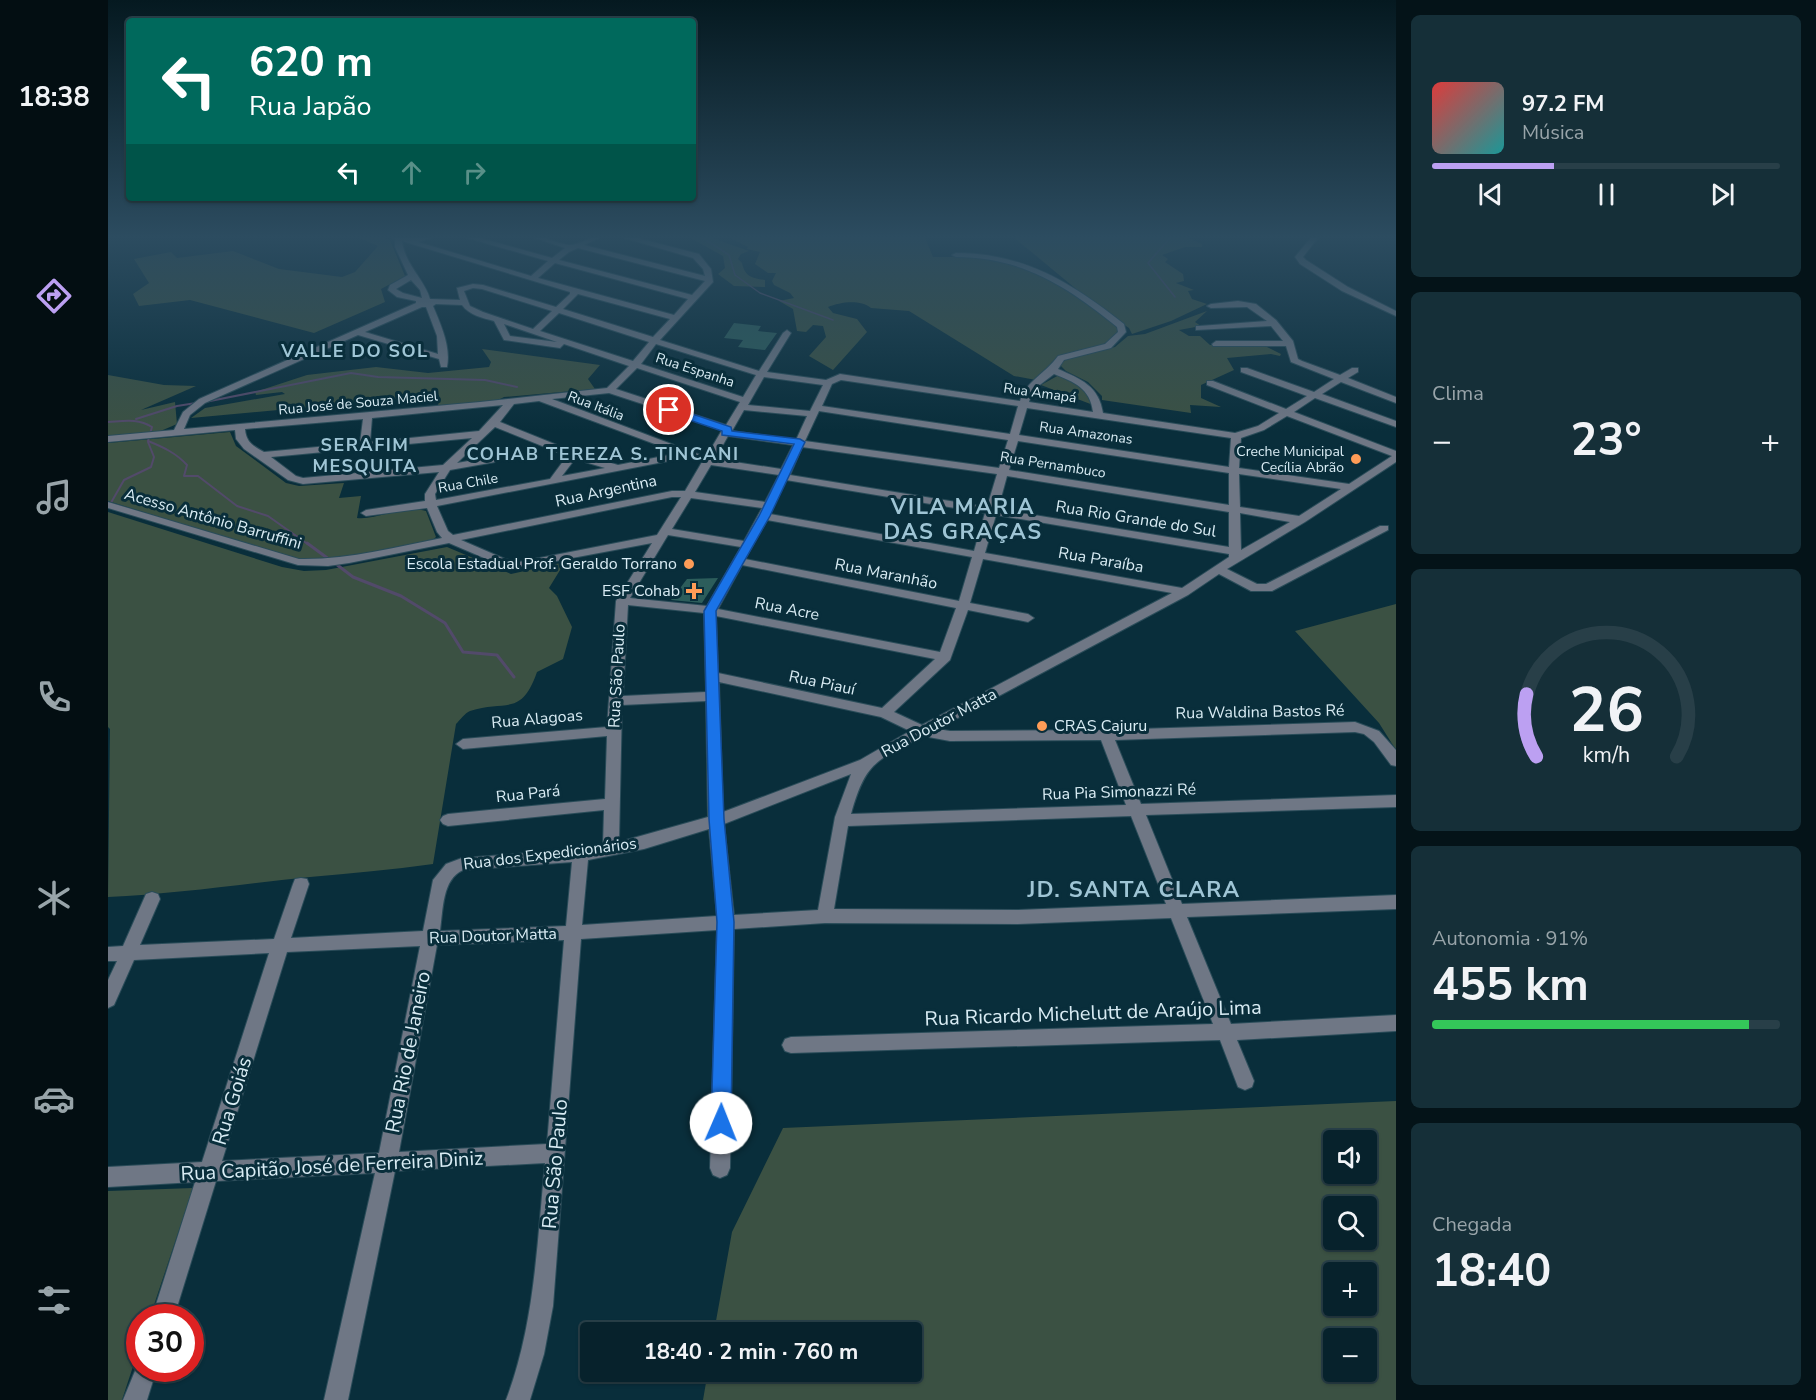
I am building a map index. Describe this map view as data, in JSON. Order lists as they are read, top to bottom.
{
  "streets": {
    "street": [
      "Rua Espanha",
      "Rua Amapá",
      "Rua José de Souza Maciel",
      "Rua Itália",
      "Rua Amazonas",
      "Rua Pernambuco",
      "Rua Chile",
      "Rua Argentina",
      "Acesso Antônio Barruffini",
      "Rua Rio Grande do Sul",
      "Rua Paraíba",
      "Rua Maranhão",
      "Rua Acre",
      "Rua São Paulo",
      "Rua Piauí",
      "Rua Waldina Bastos Ré",
      "Rua Alagoas",
      "Rua Doutor Matta",
      "Rua Pia Simonazzi Ré",
      "Rua Pará",
      "Rua dos Expedicionários",
      "Rua Ricardo Michelutt de Araújo Lima",
      "Rua Rio de Janeiro",
      "Rua Goiás",
      "Rua Capitão José de Ferreira Diniz"
    ]
  },
  "crossings": [
    ["Rua Espanha", "Rua Amazonas"],
    ["Rua Espanha", "Rua São Paulo"],
    ["Rua José de Souza Maciel", "Rua Itália"],
    ["Rua José de Souza Maciel", "Rua Pernambuco"],
    ["Rua Itália", "Rua Chile"],
    ["Rua Itália", "Rua Rio Grande do Sul"],
    ["Rua Itália", "Rua São Paulo"],
    ["Rua Amazonas", "Rua Doutor Matta"],
    ["Rua Pernambuco", "Rua São Paulo"],
    ["Rua Pernambuco", "Rua Doutor Matta"],
    ["Rua Argentina", "Acesso Antônio Barruffini"],
    ["Rua Argentina", "Rua Paraíba"],
    ["Rua Argentina", "Rua São Paulo"],
    ["Rua Rio Grande do Sul", "Rua Doutor Matta"],
    ["Rua Paraíba", "Rua Doutor Matta"],
    ["Rua Acre", "Rua São Paulo"],
    ["Rua São Paulo", "Rua Alagoas"],
    ["Rua São Paulo", "Rua Doutor Matta"],
    ["Rua São Paulo", "Rua Pará"],
    ["Rua São Paulo", "Rua dos Expedicionários"],
    ["Rua São Paulo", "Rua Capitão José de Ferreira Diniz"],
    ["Rua Piauí", "Rua Waldina Bastos Ré"],
    ["Rua Piauí", "Rua Doutor Matta"],
    ["Rua Waldina Bastos Ré", "Rua Doutor Matta"],
    ["Rua Doutor Matta", "Rua Pia Simonazzi Ré"],
    ["Rua Doutor Matta", "Rua dos Expedicionários"],
    ["Rua Doutor Matta", "Rua Rio de Janeiro"],
    ["Rua Doutor Matta", "Rua Goiás"],
    ["Rua dos Expedicionários", "Rua Rio de Janeiro"],
    ["Rua Rio de Janeiro", "Rua Capitão José de Ferreira Diniz"],
    ["Rua Goiás", "Rua Capitão José de Ferreira Diniz"]
  ],
  "districts": [
    "VALLE DO SOL",
    "SERAFIM MESQUITA",
    "COHAB TEREZA S. TINCANI",
    "VILA MARIA DAS GRAÇAS",
    "JD. SANTA CLARA"
  ],
  "places": {
    "other": ["Creche Municipal Cecília Abrão", "Escola Estadual Prof. Geraldo Torrano", "CRAS Cajuru"],
    "health": ["ESF Cohab"]
  },
  "page": {
    "tabs": "18:38",
    "turn": ["620 m", "Rua Japão"],
    "song": ["97.2 FM", "Música"],
    "tile": [
      "Clima",
      ["Autonomia · 91%", "455 km"],
      ["Chegada", "18:40"]
    ],
    "heat": ["−", "23°", "+"],
    "map_buttons": ["+", "−"],
    "limit": "30",
    "trip": "18:40 · 2 min · 760 m",
    "gauge": ["26", "km/h"]
  }
}
